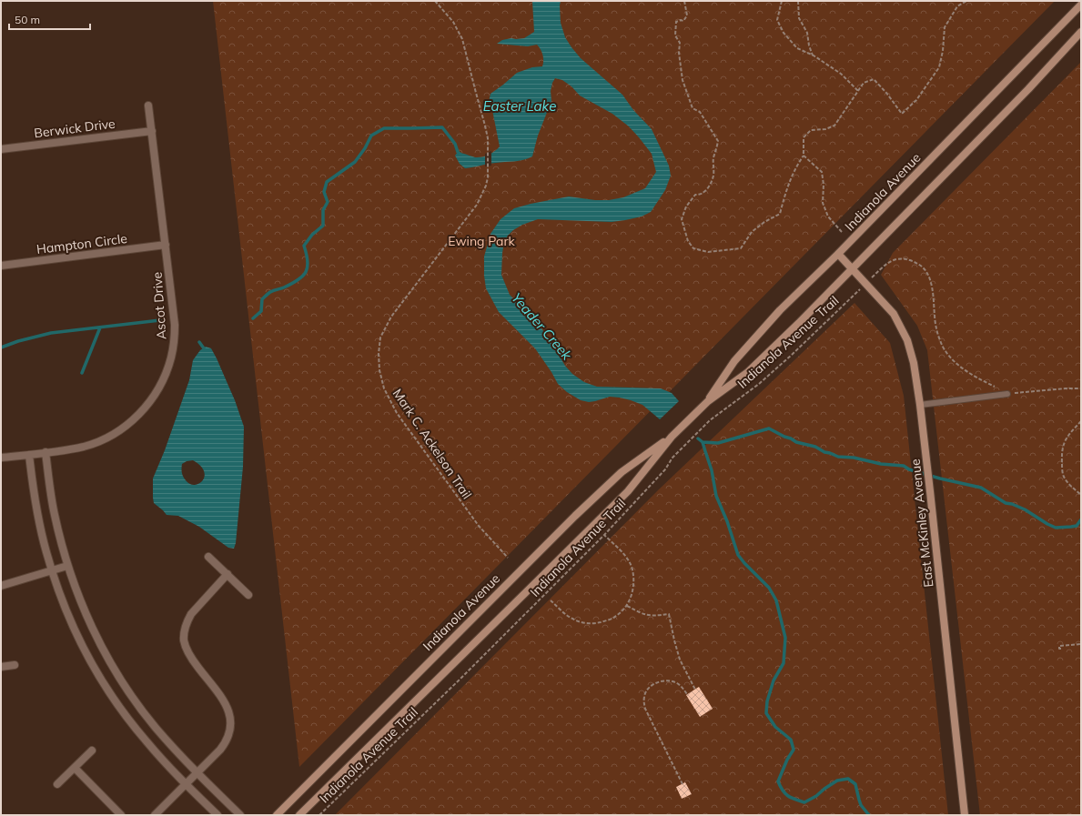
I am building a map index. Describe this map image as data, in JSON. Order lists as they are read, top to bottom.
{
  "streets": {
    "main road": ["Indianola Avenue", "East McKinley Avenue"],
    "street": ["Berwick Drive", "Hampton Circle", "Ascot Drive"],
    "path": ["Indianola Avenue Trail", "Mark C. Ackelson Trail"]
  },
  "crossings": [
    ["Berwick Drive", "Ascot Drive"],
    ["Indianola Avenue", "East McKinley Avenue"],
    ["Hampton Circle", "Ascot Drive"]
  ],
  "water": ["Easter Lake", "Yeader Creek"],
  "parks": ["Ewing Park"],
  "scale_bar": "50 m"
}
